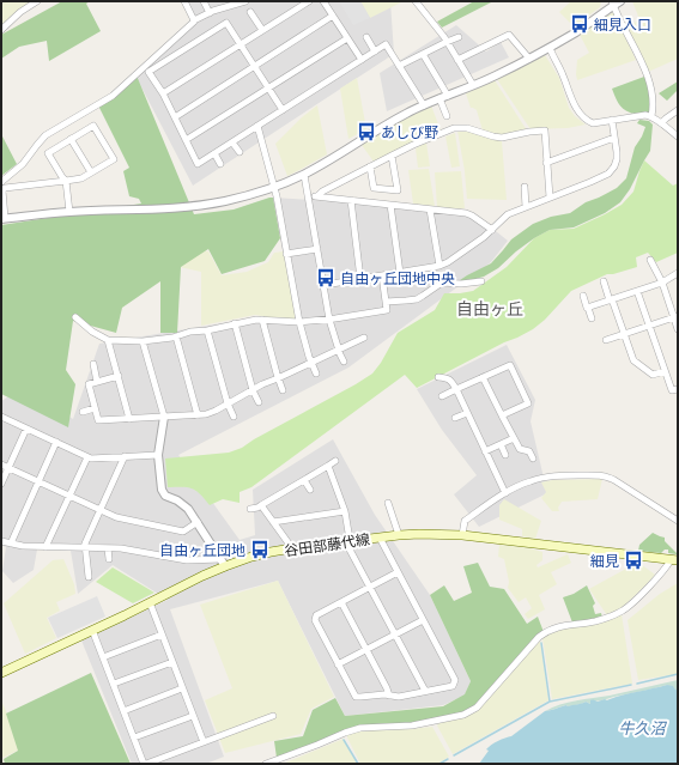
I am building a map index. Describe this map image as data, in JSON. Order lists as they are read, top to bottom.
{
  "streets": {
    "main road": ["谷田部藤代線"]
  },
  "districts": ["自由ヶ丘"],
  "water": ["牛久沼"],
  "places": {
    "bus stop": [
      "細見入口",
      "あしび野",
      "自由ヶ丘団地中央",
      "自由ヶ丘団地",
      "細見"
    ]
  }
}
